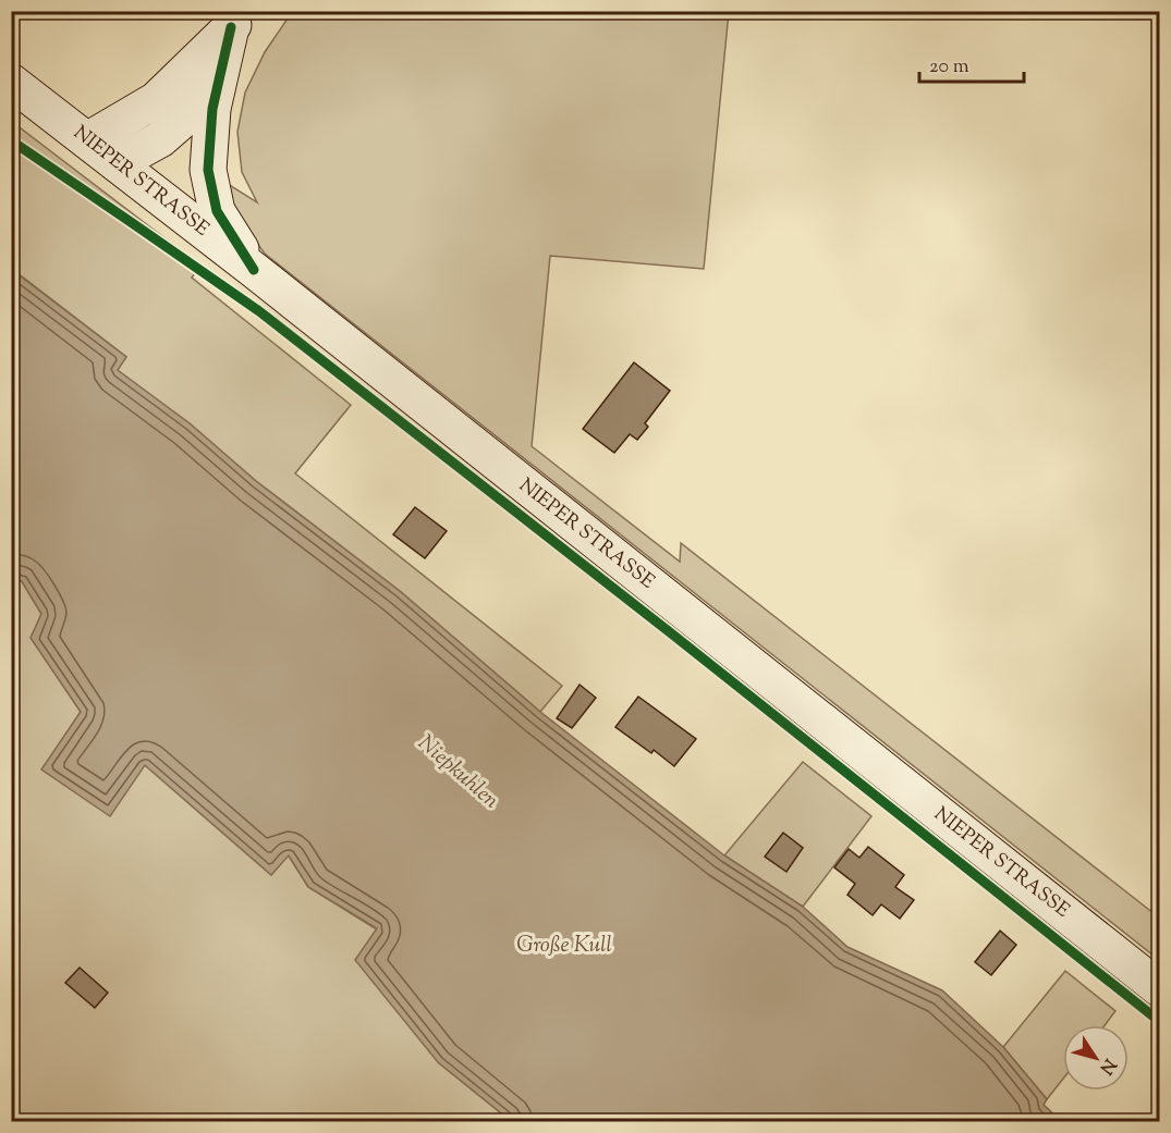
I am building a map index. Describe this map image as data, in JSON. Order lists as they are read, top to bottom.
{
  "streets": {
    "main road": ["NIEPER STRASSE"]
  },
  "water": ["Niepkuhlen", "Große Kull"],
  "scale_bar": "20 m",
  "north": "bottom right"
}
